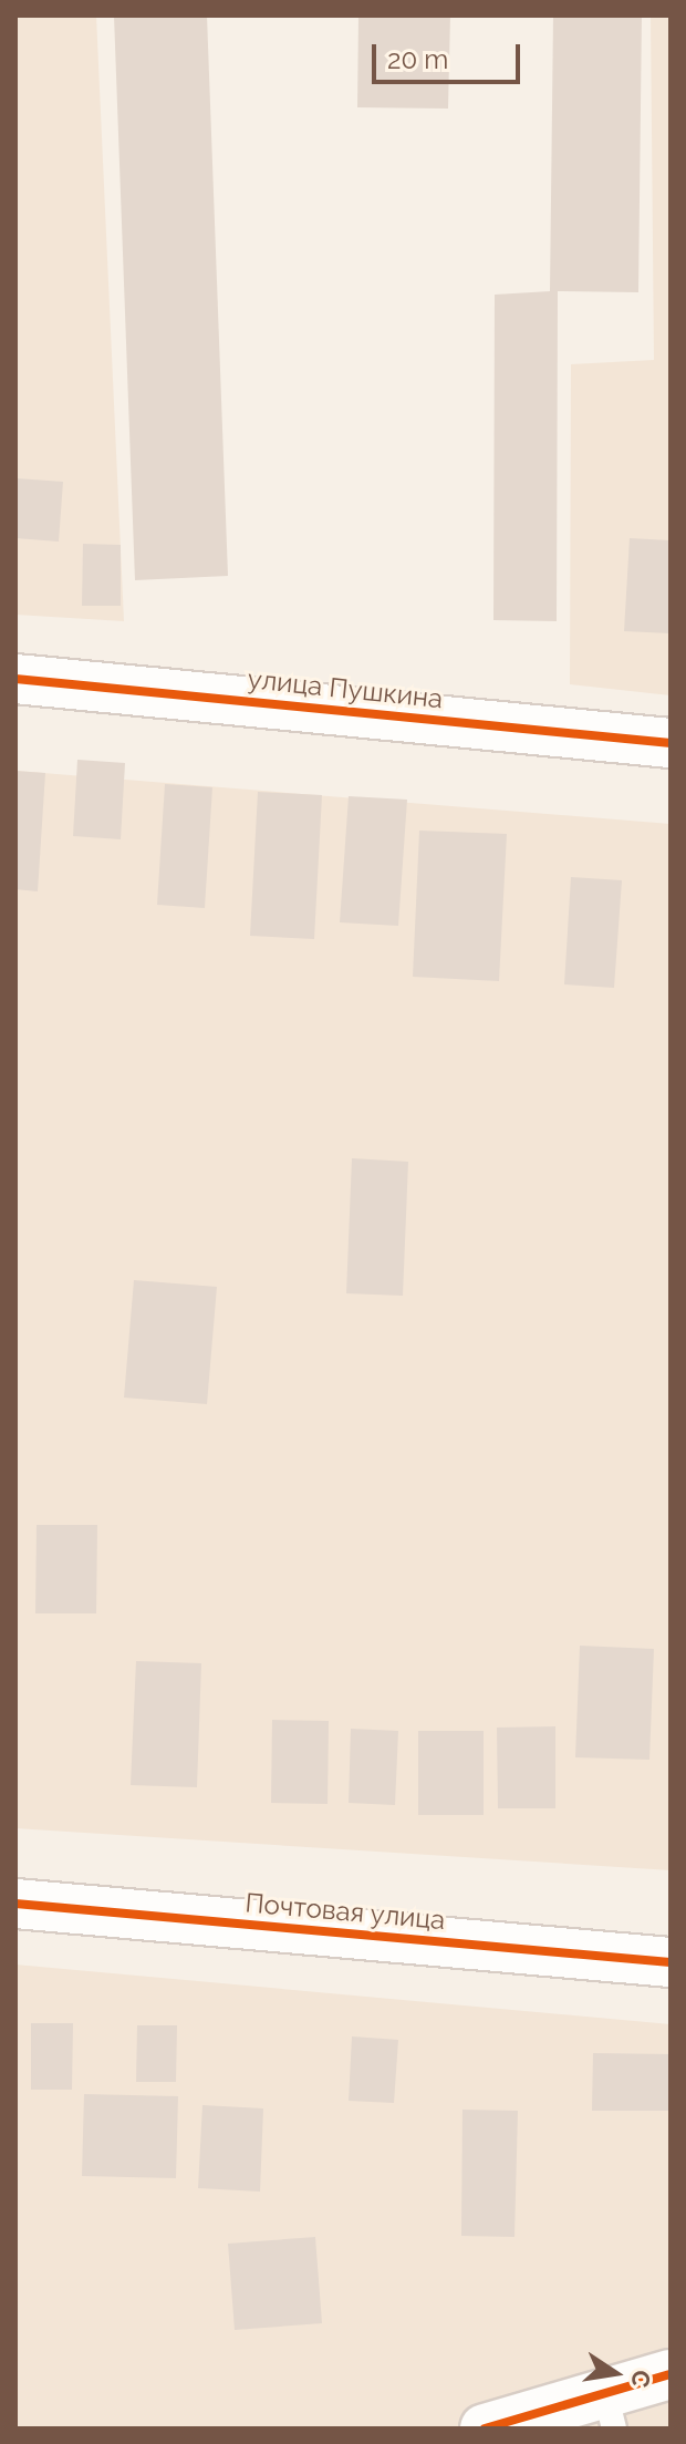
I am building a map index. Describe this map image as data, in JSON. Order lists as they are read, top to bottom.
{
  "streets": {
    "street": ["улица Пушкина", "Почтовая улица"]
  },
  "scale_bar": "20 m",
  "north": "right"
}
